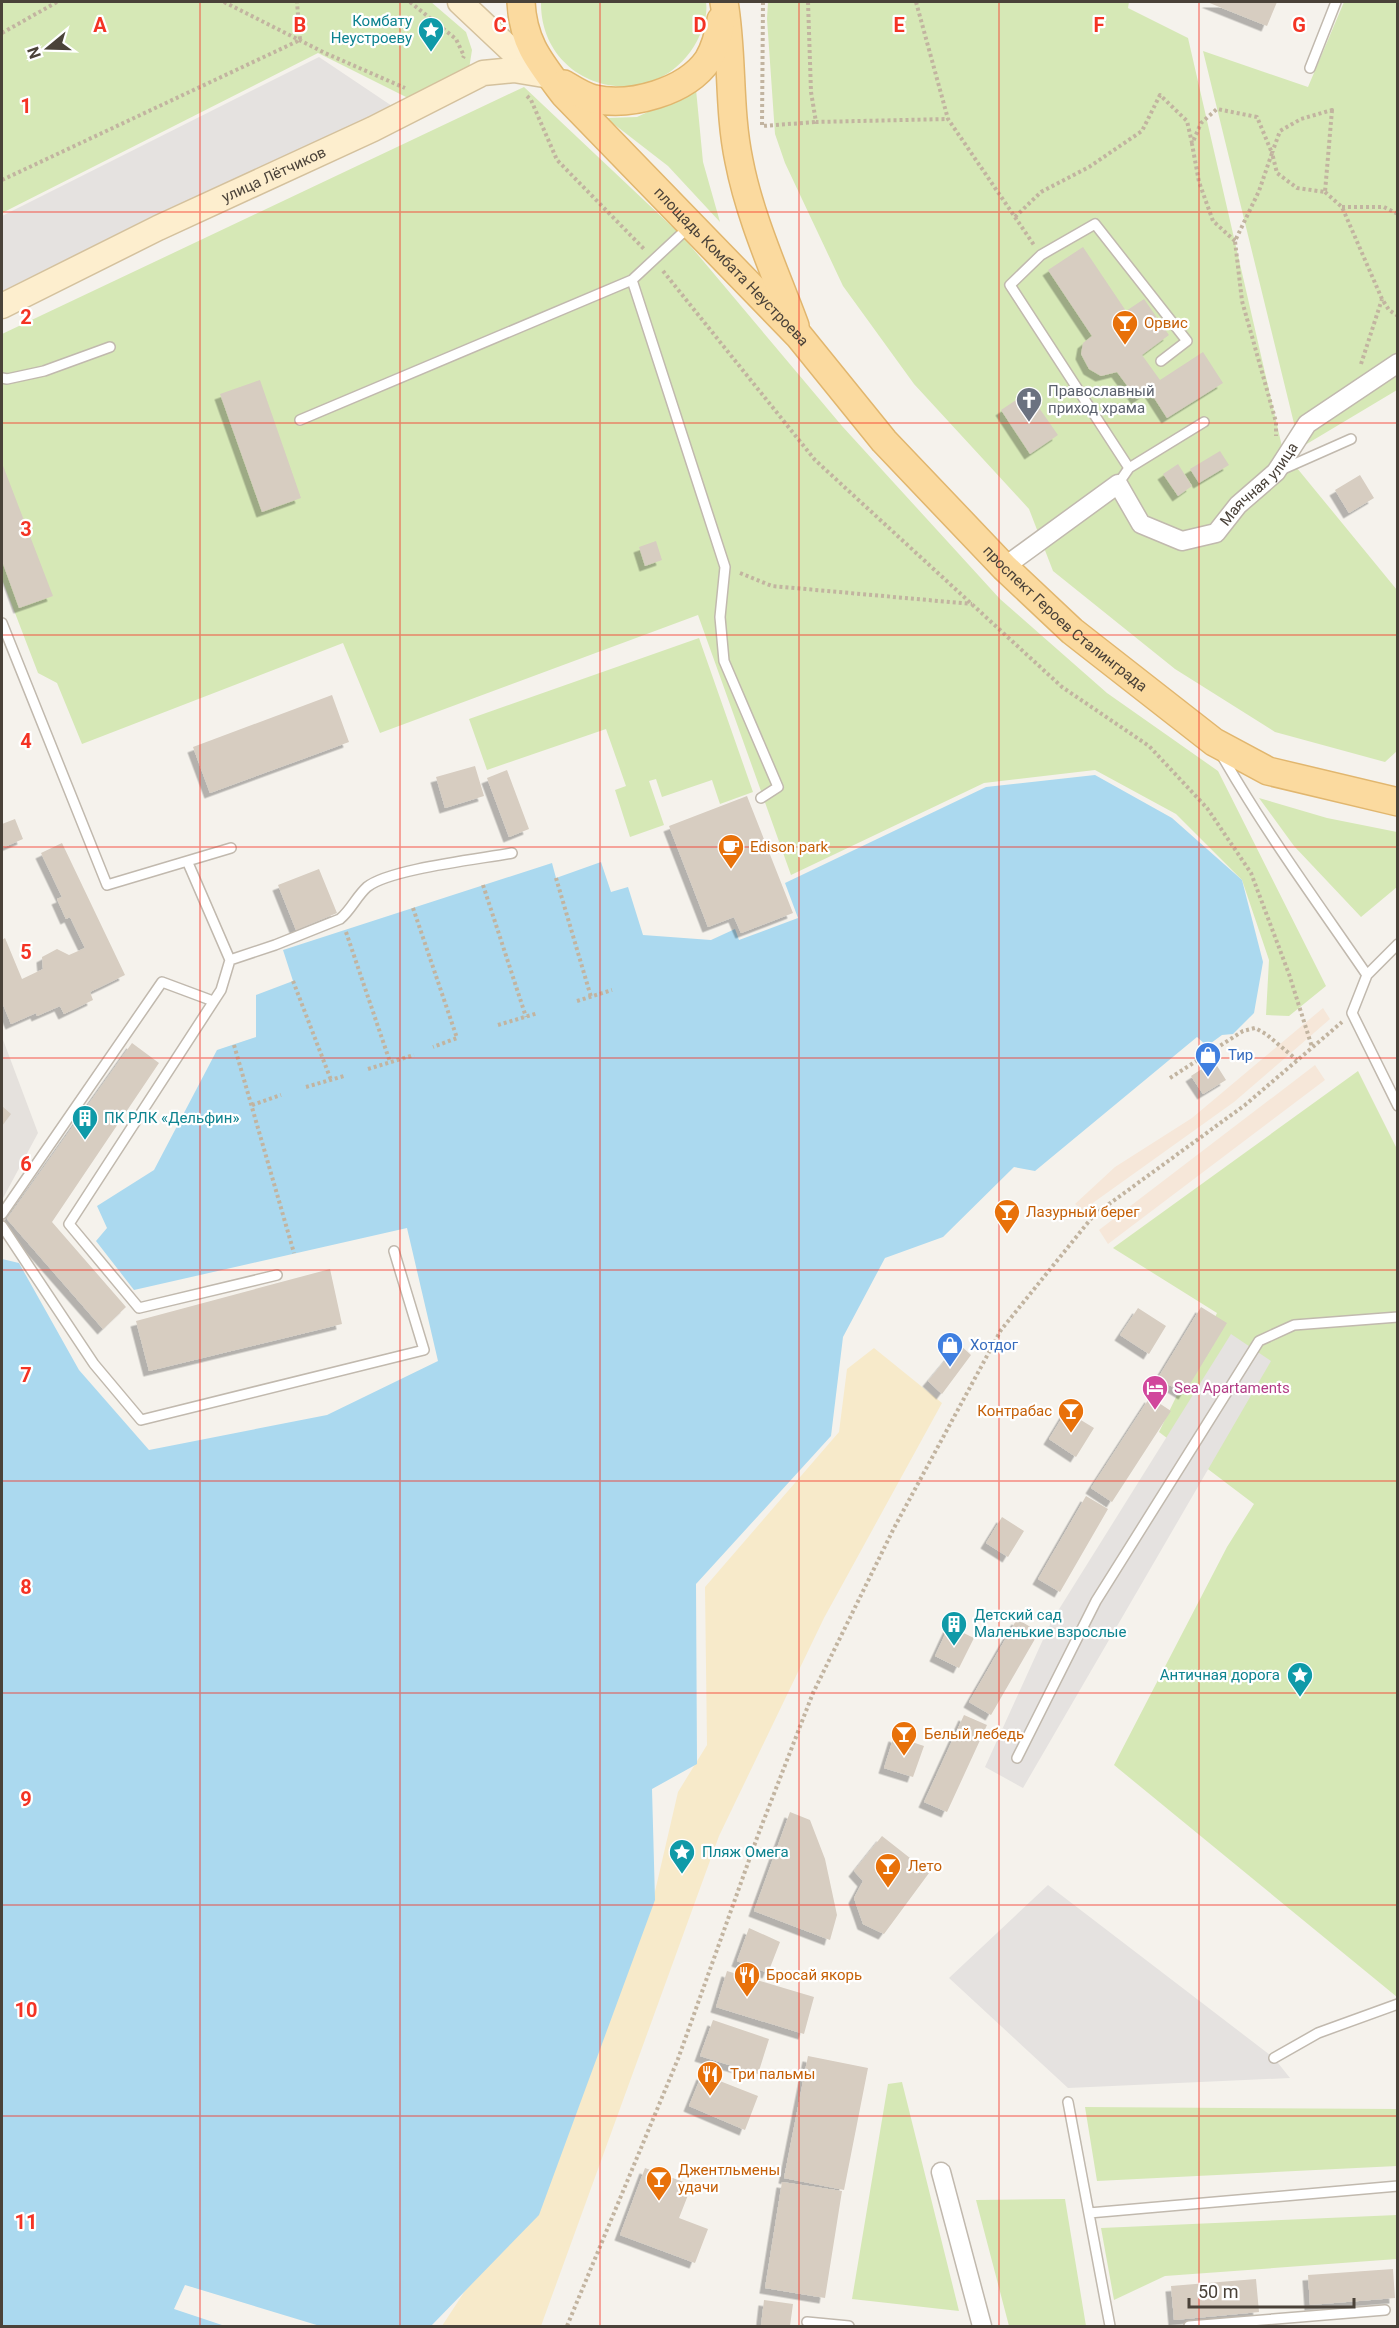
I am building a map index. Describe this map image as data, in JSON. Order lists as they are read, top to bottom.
{
  "streets": {
    "main road": ["улица Лётчиков", "площадь Комбата Неустроева", "проспект Героев Сталинграда"],
    "street": ["Маячная улица"]
  },
  "crossings": [
    ["улица Лётчиков", "площадь Комбата Неустроева"],
    ["площадь Комбата Неустроева", "проспект Героев Сталинграда"]
  ],
  "places": {
    "place": ["Комбату Неустроеву", "Античная дорога", "Пляж Омега"],
    "bar": [
      "Орвис",
      "Лазурный берег",
      "Контрабас",
      "Белый лебедь",
      "Лето",
      "Джентльмены удачи"
    ],
    "church": ["Православный приход храма"],
    "cafe": ["Edison park"],
    "shop": ["Тир", "Хотдог"],
    "building": ["ПК РЛК «Дельфин»", "Детский сад Маленькие взрослые"],
    "hotel": ["Sea Apartaments"],
    "restaurant": ["Бросай якорь", "Три пальмы"]
  },
  "scale_bar": "50 m",
  "north": "left",
  "grid": {
    "columns": [
      "A",
      "B",
      "C",
      "D",
      "E",
      "F",
      "G"
    ],
    "rows": [
      "1",
      "2",
      "3",
      "4",
      "5",
      "6",
      "7",
      "8",
      "9",
      "10",
      "11"
    ]
  }
}
